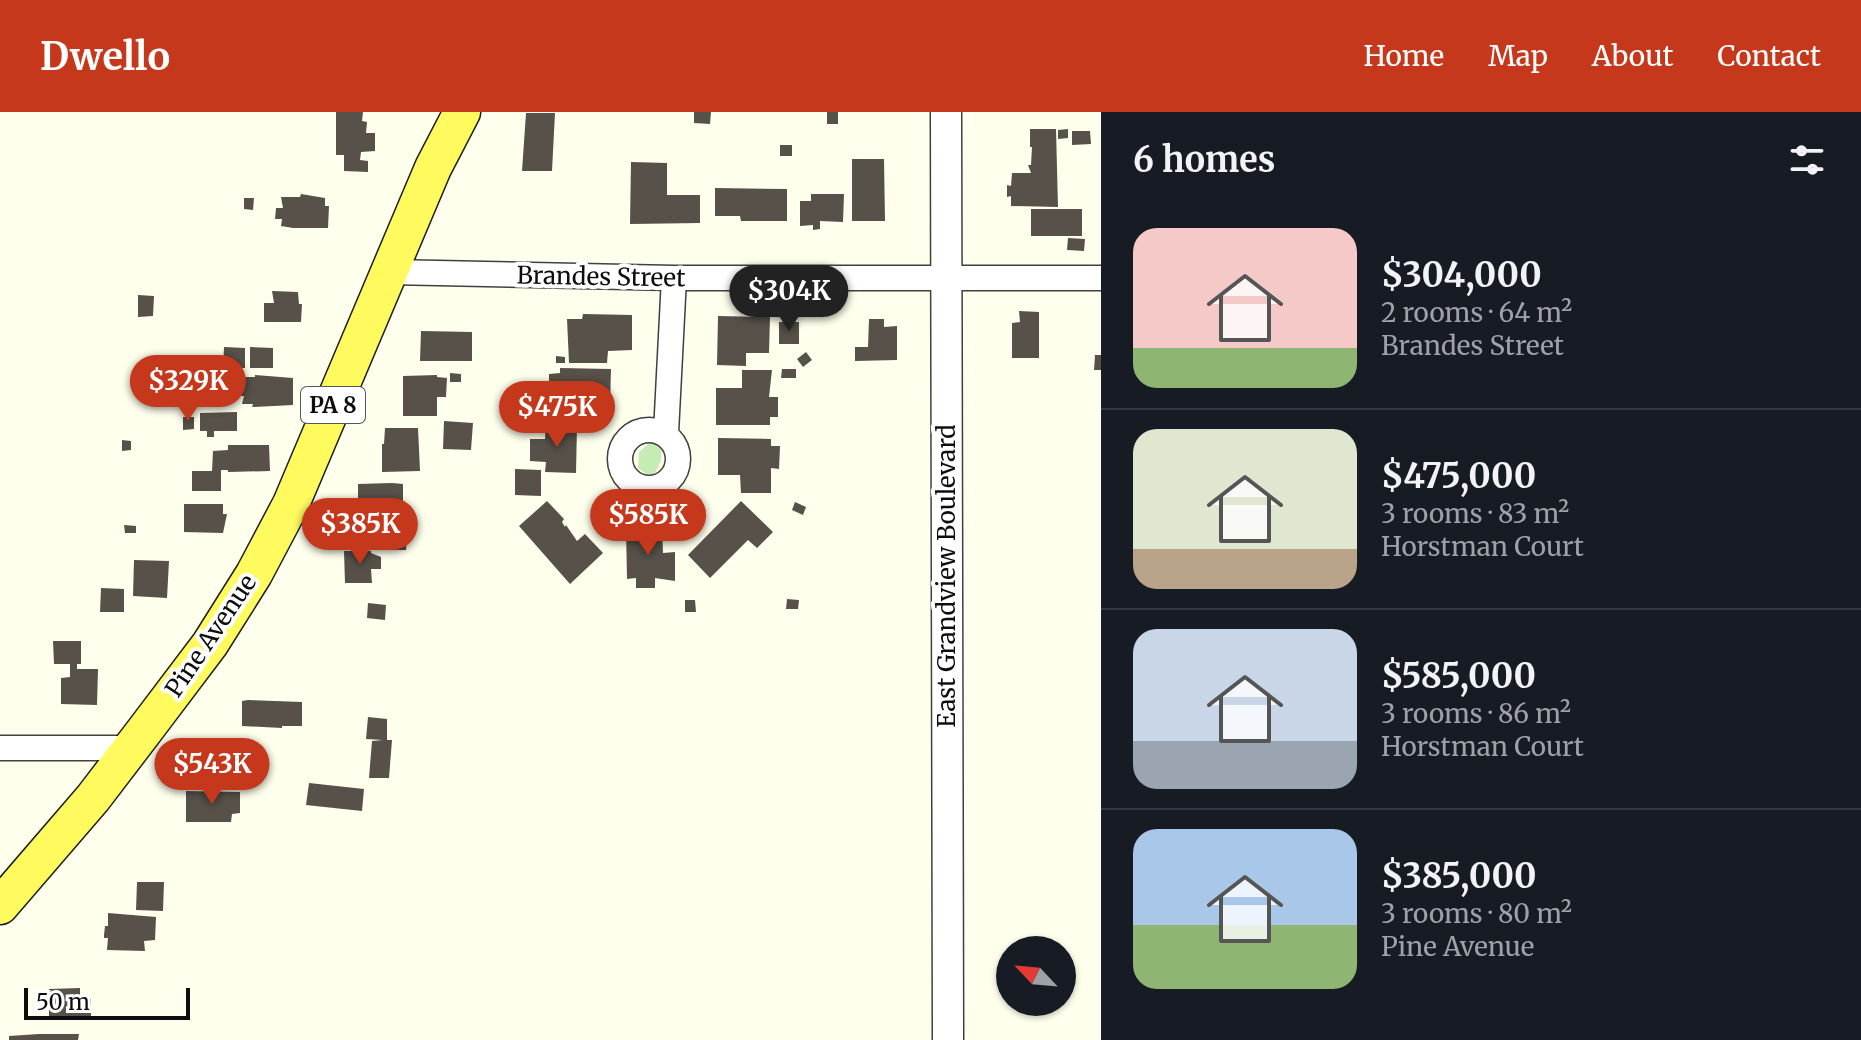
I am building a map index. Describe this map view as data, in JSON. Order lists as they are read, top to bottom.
{
  "streets": {
    "main road": ["PA 8", "Pine Avenue"],
    "street": ["Brandes Street", "East Grandview Boulevard"]
  },
  "crossings": [
    ["Brandes Street", "East Grandview Boulevard"],
    ["Brandes Street", "Pine Avenue"]
  ],
  "scale_bar": "50 m",
  "north": "top left",
  "page": {
    "header": "Dwello",
    "nav": [
      "Home",
      "Map",
      "About",
      "Contact"
    ],
    "heading": "6 homes",
    "list": [
      {
        "name": "$304,000",
        "note": "2 rooms · 64 m² · Brandes Street"
      },
      {
        "name": "$475,000",
        "note": "3 rooms · 83 m² · Horstman Court"
      },
      {
        "name": "$585,000",
        "note": "3 rooms · 86 m² · Horstman Court"
      },
      {
        "name": "$385,000",
        "note": "3 rooms · 80 m² · Pine Avenue"
      }
    ],
    "price": [
      "$304K",
      "$329K",
      "$475K",
      "$585K",
      "$385K",
      "$543K"
    ],
    "scale": "50 m"
  }
}
